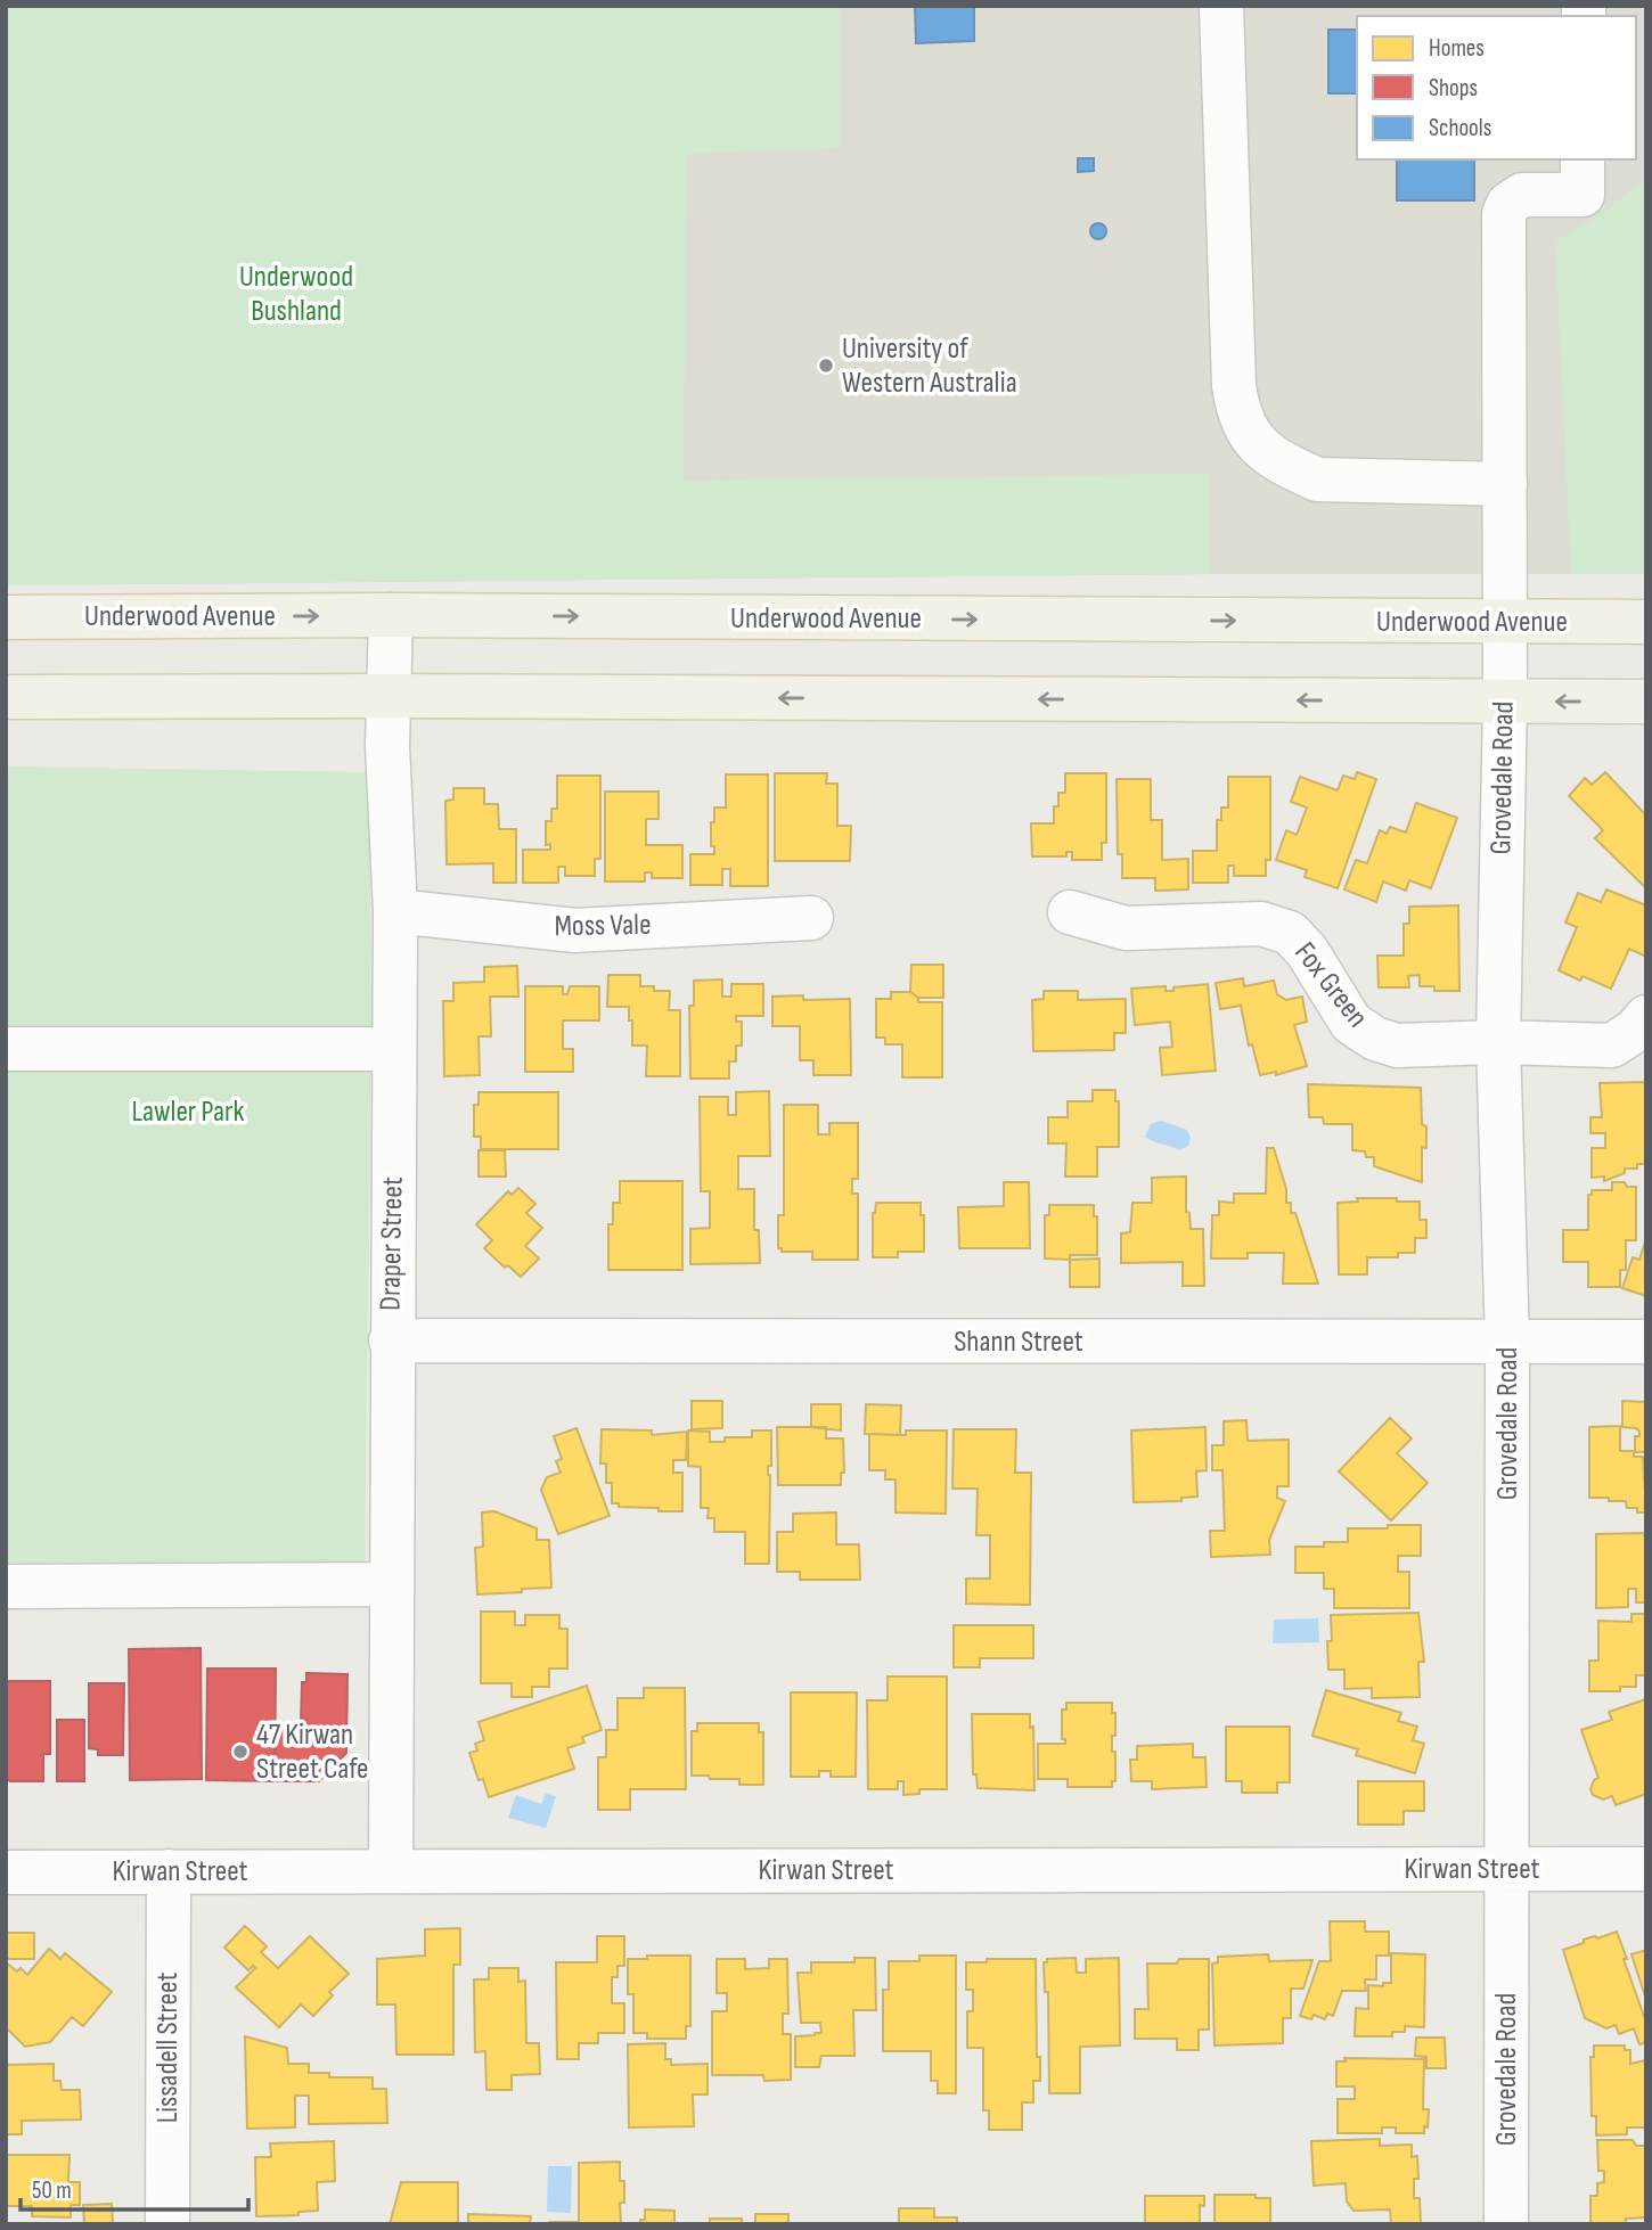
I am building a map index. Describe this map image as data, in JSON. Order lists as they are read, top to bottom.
{
  "streets": {
    "main road": ["Underwood Avenue"],
    "street": [
      "Grovedale Road",
      "Moss Vale",
      "Fox Green",
      "Draper Street",
      "Shann Street",
      "Kirwan Street",
      "Lissadell Street"
    ]
  },
  "crossings": [
    ["Underwood Avenue", "Grovedale Road"],
    ["Underwood Avenue", "Draper Street"],
    ["Grovedale Road", "Fox Green"],
    ["Grovedale Road", "Shann Street"],
    ["Grovedale Road", "Kirwan Street"],
    ["Moss Vale", "Draper Street"],
    ["Draper Street", "Shann Street"],
    ["Draper Street", "Kirwan Street"],
    ["Kirwan Street", "Lissadell Street"]
  ],
  "parks": ["Underwood Bushland", "Lawler Park"],
  "places": ["University of Western Australia", "47 Kirwan Street Cafe"],
  "legend": ["Homes", "Shops", "Schools"],
  "scale_bar": "50 m"
}
